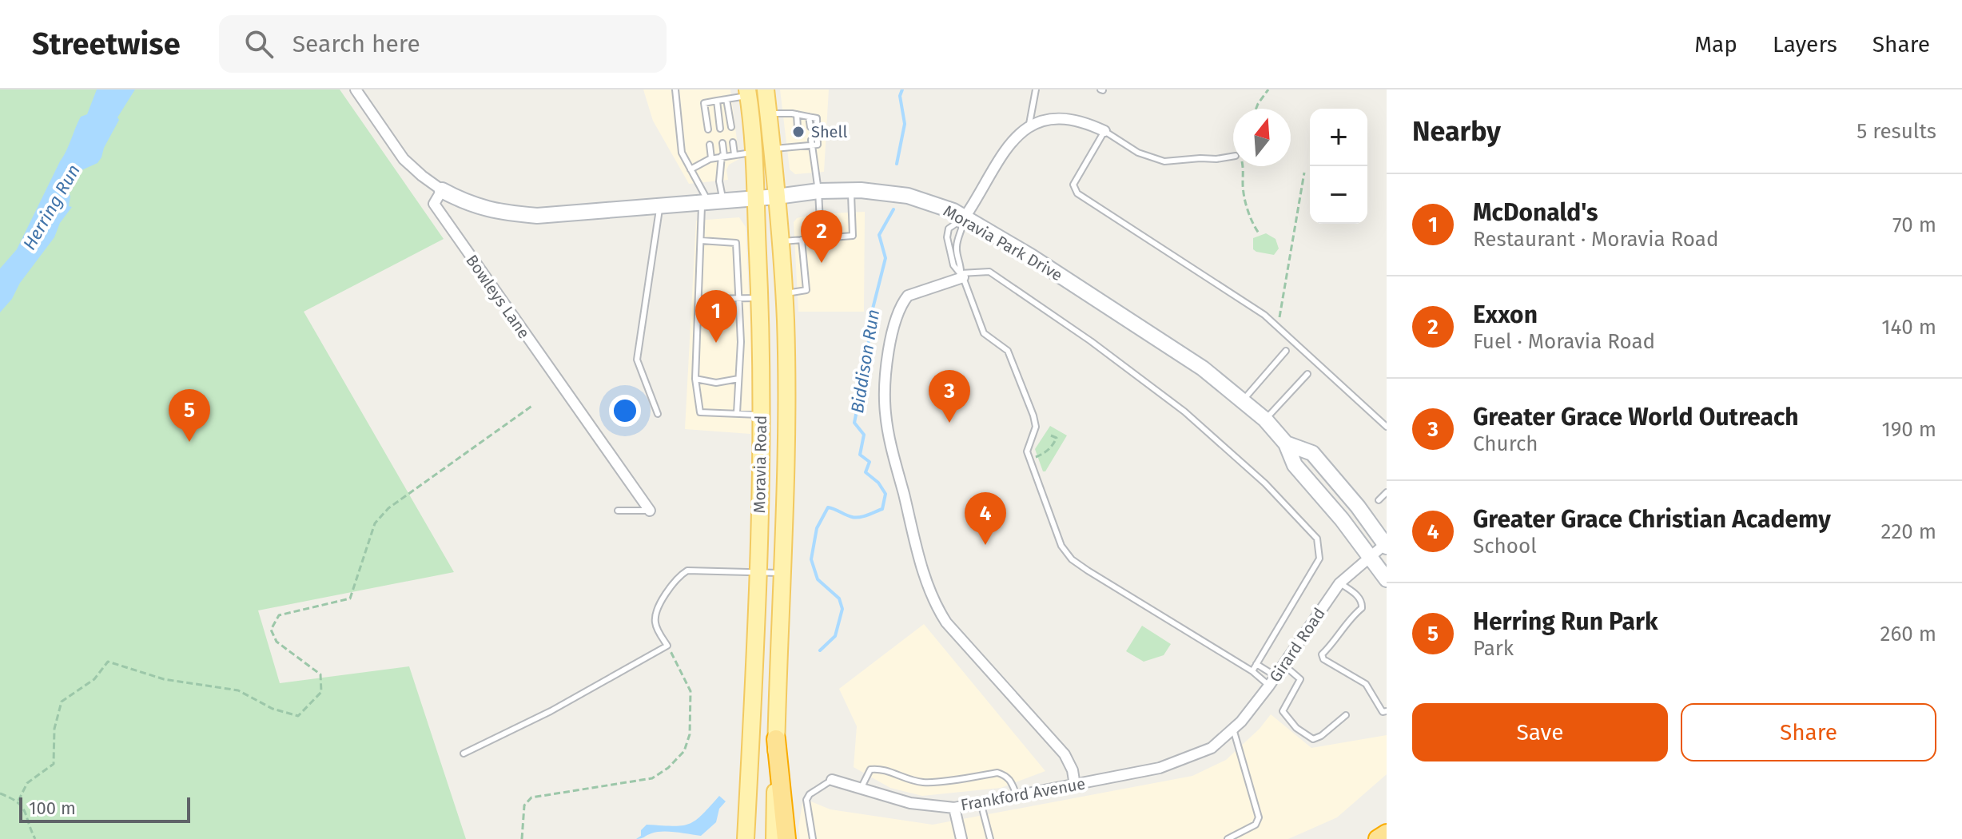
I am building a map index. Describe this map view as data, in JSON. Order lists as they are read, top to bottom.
{
  "streets": {
    "main road": ["Moravia Park Drive", "Moravia Road"],
    "street": ["Bowleys Lane", "Girard Road", "Frankford Avenue"]
  },
  "crossings": [
    ["Moravia Park Drive", "Bowleys Lane"],
    ["Moravia Park Drive", "Moravia Road"],
    ["Moravia Park Drive", "Girard Road"],
    ["Girard Road", "Frankford Avenue"]
  ],
  "water": ["Herring Run", "Biddison Run"],
  "places": ["Shell"],
  "scale_bar": "100 m",
  "north": "top",
  "page": {
    "header": "Streetwise",
    "search": "Search here",
    "nav": ["Map", "Layers", "Share"],
    "heading": ["Nearby", "5 results"],
    "map_buttons": ["+", "−"],
    "list": [
      {
        "mark": "1",
        "name": "McDonald's",
        "note": "Restaurant · Moravia Road",
        "value": "70 m"
      },
      {
        "mark": "2",
        "name": "Exxon",
        "note": "Fuel · Moravia Road",
        "value": "140 m"
      },
      {
        "mark": "3",
        "name": "Greater Grace World Outreach",
        "note": "Church",
        "value": "190 m"
      },
      {
        "mark": "4",
        "name": "Greater Grace Christian Academy",
        "note": "School",
        "value": "220 m"
      },
      {
        "mark": "5",
        "name": "Herring Run Park",
        "note": "Park",
        "value": "260 m"
      }
    ],
    "pins": [
      "2",
      "1",
      "3",
      "5",
      "4"
    ],
    "buttons": ["Save", "Share"],
    "scale": "100 m"
  }
}
